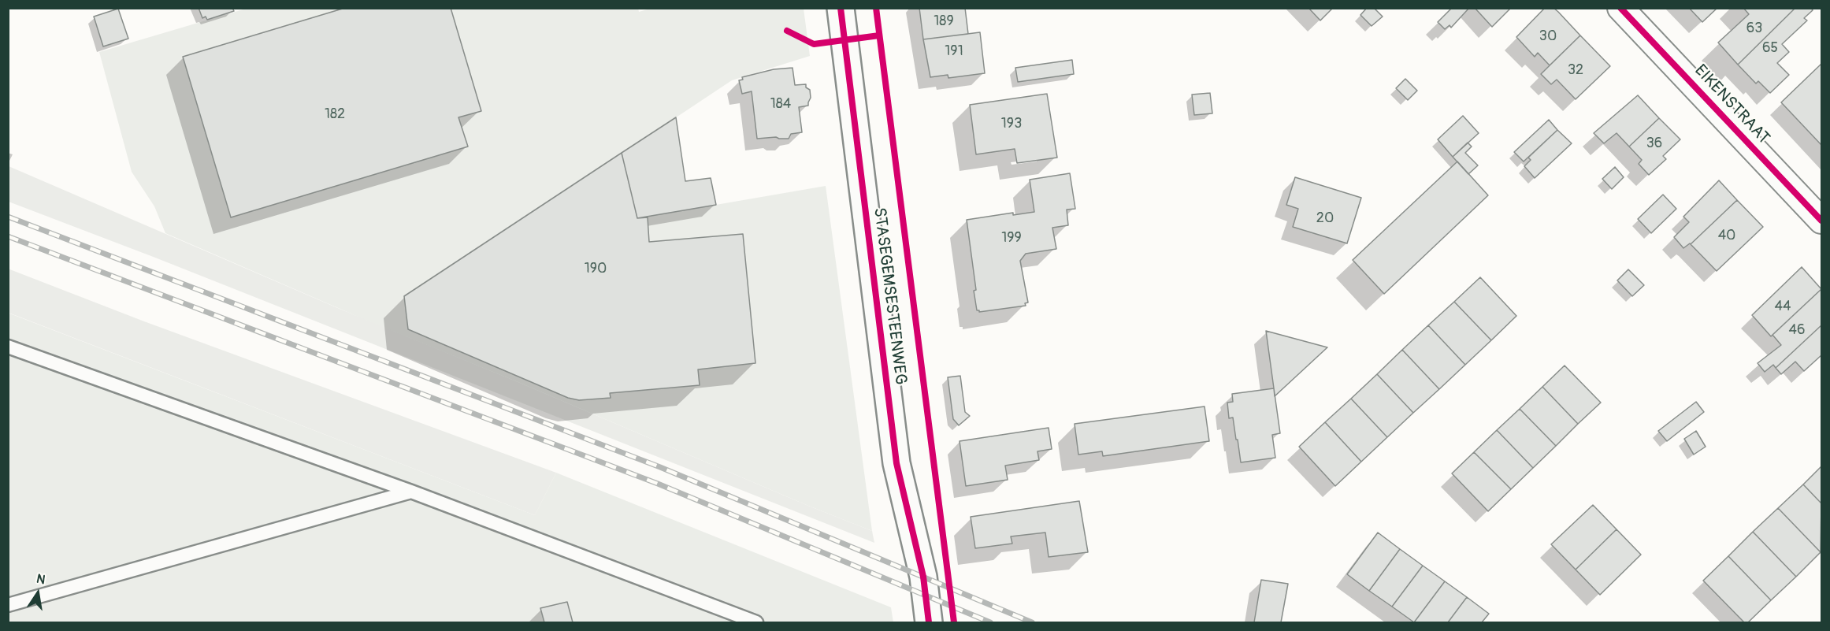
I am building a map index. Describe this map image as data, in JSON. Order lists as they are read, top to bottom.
{
  "streets": {
    "street": ["EIKENSTRAAT", "STASEGEMSESTEENWEG"]
  },
  "house_numbers": [
    "189",
    "63",
    "30",
    "65",
    "191",
    "32",
    "184",
    "182",
    "193",
    "36",
    "20",
    "40",
    "199",
    "190",
    "44",
    "46"
  ],
  "north": "top"
}
